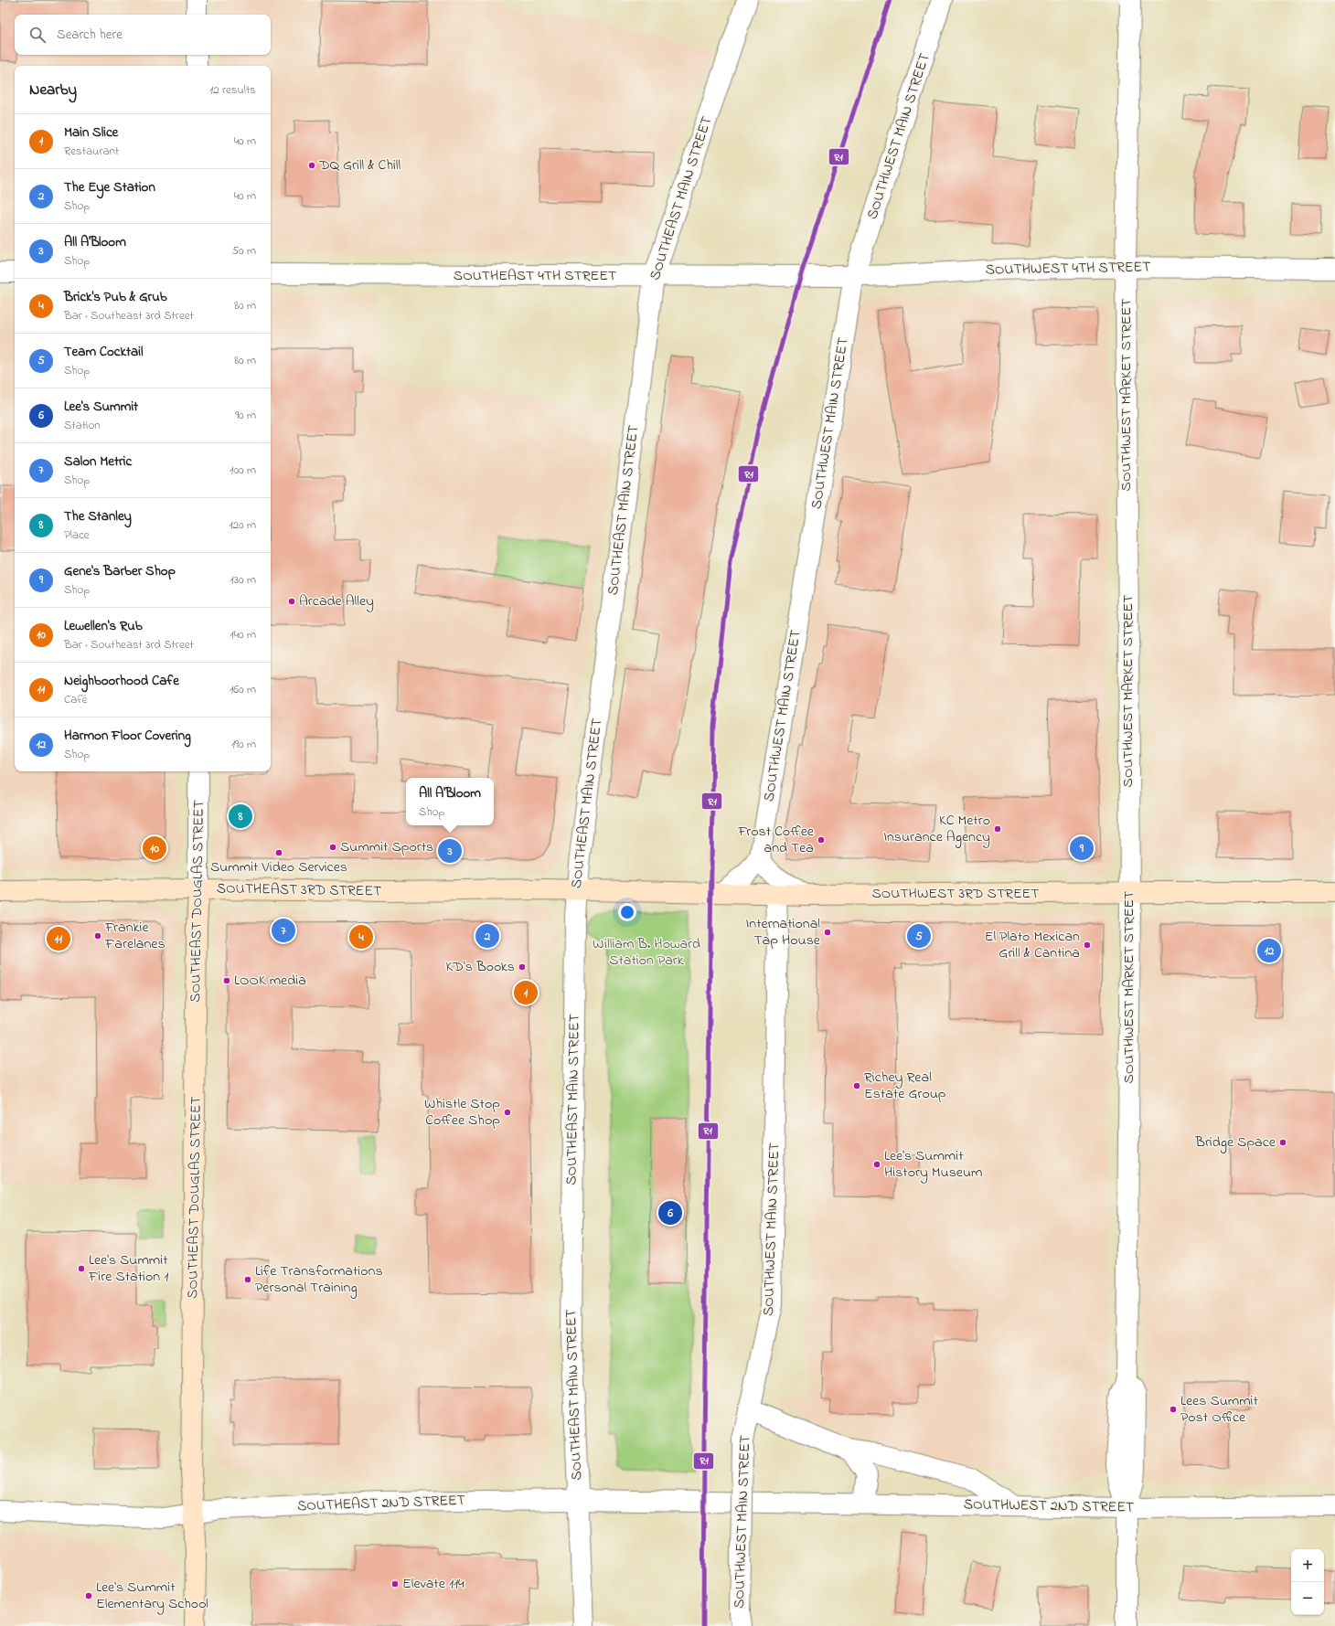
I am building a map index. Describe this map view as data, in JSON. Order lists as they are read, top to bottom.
{
  "streets": {
    "main road": ["SOUTHEAST 3RD STREET", "SOUTHWEST 3RD STREET", "SOUTHEAST DOUGLAS STREET"],
    "street": [
      "SOUTHWEST MAIN STREET",
      "SOUTHEAST MAIN STREET",
      "SOUTHWEST 4TH STREET",
      "SOUTHEAST 4TH STREET",
      "SOUTHWEST MARKET STREET",
      "SOUTHEAST 2ND STREET",
      "SOUTHWEST 2ND STREET"
    ]
  },
  "crossings": [
    ["SOUTHWEST MAIN STREET", "SOUTHWEST 4TH STREET"],
    ["SOUTHWEST MAIN STREET", "SOUTHWEST 3RD STREET"],
    ["SOUTHEAST MAIN STREET", "SOUTHEAST 4TH STREET"],
    ["SOUTHEAST MAIN STREET", "SOUTHEAST 3RD STREET"],
    ["SOUTHEAST MAIN STREET", "SOUTHWEST 3RD STREET"],
    ["SOUTHEAST MAIN STREET", "SOUTHEAST 2ND STREET"],
    ["SOUTHWEST 4TH STREET", "SOUTHEAST 4TH STREET"],
    ["SOUTHWEST 4TH STREET", "SOUTHWEST MARKET STREET"],
    ["SOUTHWEST MARKET STREET", "SOUTHWEST 3RD STREET"],
    ["SOUTHWEST MARKET STREET", "SOUTHWEST 2ND STREET"],
    ["SOUTHEAST 3RD STREET", "SOUTHWEST 3RD STREET"],
    ["SOUTHEAST 3RD STREET", "SOUTHEAST DOUGLAS STREET"],
    ["SOUTHEAST DOUGLAS STREET", "SOUTHEAST 2ND STREET"],
    ["SOUTHEAST 2ND STREET", "SOUTHWEST 2ND STREET"]
  ],
  "parks": ["William B. Howard Station Park"],
  "places": [
    "DQ Grill & Chill",
    "Arcade Alley",
    "KC Metro Insurance Agency",
    "Frost Coffee and Tea",
    "Summit Sports",
    "Summit Video Services",
    "International Tap House",
    "Frankie Farelanes",
    "El Plato Mexican Grill & Cantina",
    "KD's Books",
    "LOOK media",
    "Richey Real Estate Group",
    "Whistle Stop Coffee Shop",
    "Bridge Space",
    "Lee's Summit History Museum",
    "Lee's Summit Fire Station 1",
    "Life Transformations Personal Training",
    "Lees Summit Post Office",
    "Elevate 114",
    "Lee's Summit Elementary School"
  ],
  "lines": ["transit line R1"],
  "page": {
    "search": "Search here",
    "heading": ["Nearby", "12 results"],
    "list": [
      {
        "mark": "1",
        "name": "Main Slice",
        "note": "Restaurant",
        "value": "40 m"
      },
      {
        "mark": "2",
        "name": "The Eye Station",
        "note": "Shop",
        "value": "40 m"
      },
      {
        "mark": "3",
        "name": "All A'Bloom",
        "note": "Shop",
        "value": "50 m"
      },
      {
        "mark": "4",
        "name": "Brick's Pub & Grub",
        "note": "Bar · Southeast 3rd Street",
        "value": "80 m"
      },
      {
        "mark": "5",
        "name": "Team Cocktail",
        "note": "Shop",
        "value": "80 m"
      },
      {
        "mark": "6",
        "name": "Lee's Summit",
        "note": "Station",
        "value": "90 m"
      },
      {
        "mark": "7",
        "name": "Salon Metric",
        "note": "Shop",
        "value": "100 m"
      },
      {
        "mark": "8",
        "name": "The Stanley",
        "note": "Place",
        "value": "120 m"
      },
      {
        "mark": "9",
        "name": "Gene's Barber Shop",
        "note": "Shop",
        "value": "130 m"
      },
      {
        "mark": "10",
        "name": "Lewellen's Rub",
        "note": "Bar · Southeast 3rd Street",
        "value": "140 m"
      },
      {
        "mark": "11",
        "name": "Neighboorhood Cafe",
        "note": "Café",
        "value": "160 m"
      },
      {
        "mark": "12",
        "name": "Harmon Floor Covering",
        "note": "Shop",
        "value": "190 m"
      }
    ],
    "popup": ["All A'Bloom", "Shop"],
    "pins": [
      "8",
      "9",
      "10",
      "3",
      "7",
      "2",
      "5",
      "4",
      "11",
      "12",
      "1",
      "6"
    ],
    "map_buttons": ["+", "−"]
  }
}
